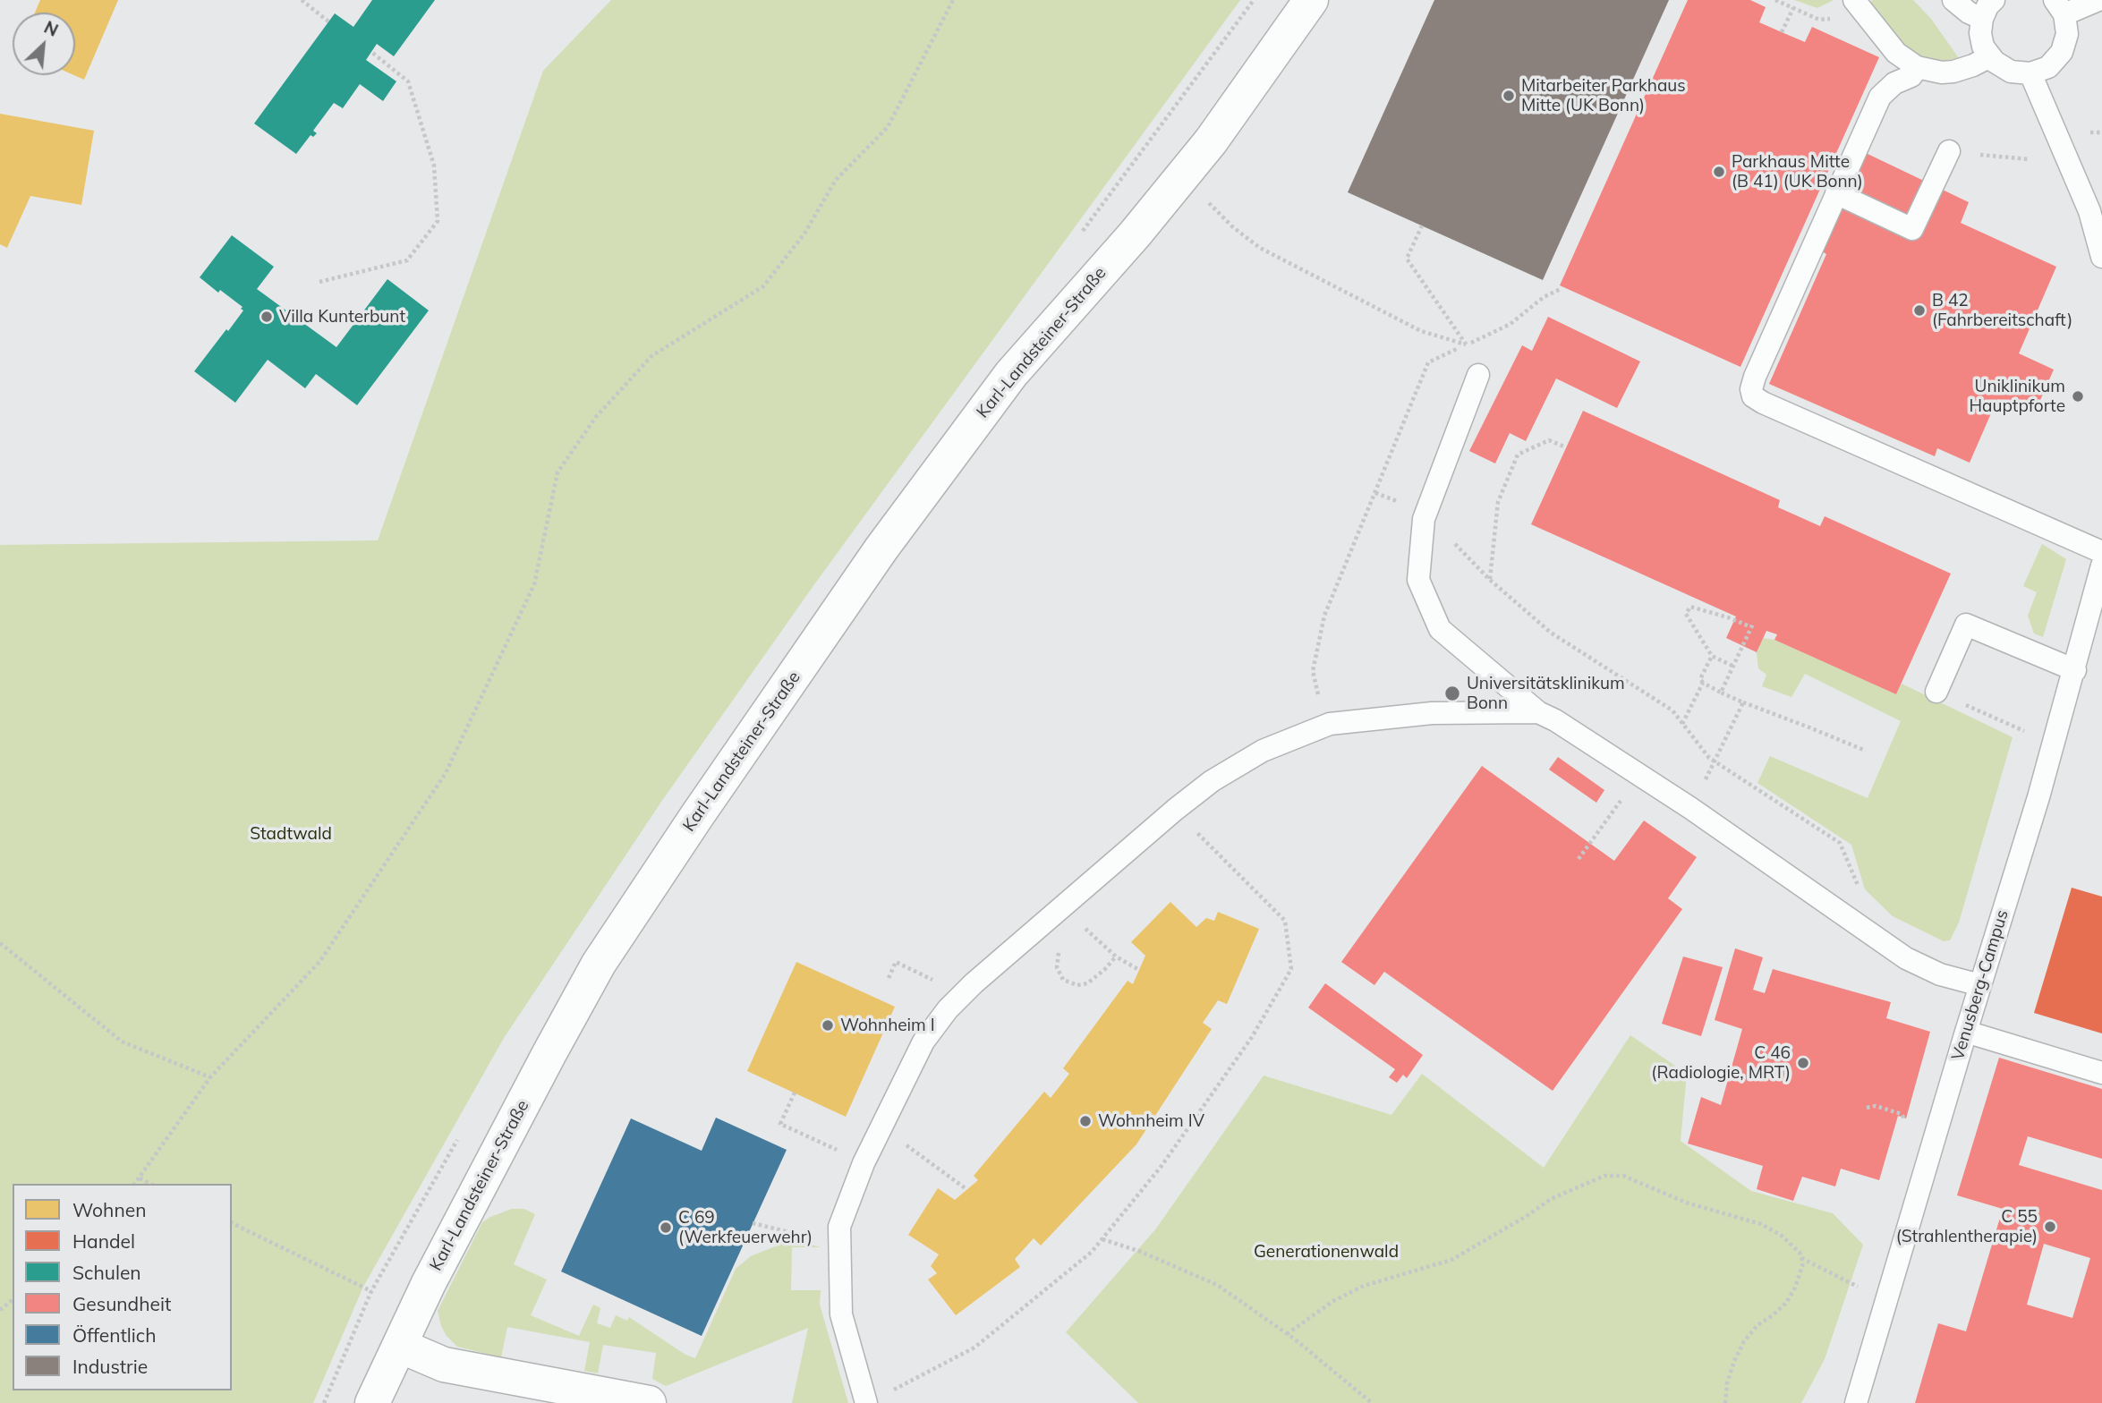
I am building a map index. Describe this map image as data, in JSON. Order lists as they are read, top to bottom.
{
  "streets": {
    "street": ["Karl-Landsteiner-Straße"],
    "lane": ["Venusberg-Campus"]
  },
  "parks": ["Stadtwald", "Generationenwald"],
  "places": [
    "Mitarbeiter Parkhaus Mitte (UK Bonn)",
    "Parkhaus Mitte (B 41) (UK Bonn)",
    "B 42 (Fahrbereitschaft)",
    "Villa Kunterbunt",
    "Uniklinikum Hauptpforte",
    "Universitätsklinikum Bonn",
    "Wohnheim I",
    "C 46 (Radiologie, MRT)",
    "Wohnheim IV",
    "C 55 (Strahlentherapie)",
    "C 69 (Werkfeuerwehr)"
  ],
  "legend": [
    "Wohnen",
    "Handel",
    "Schulen",
    "Gesundheit",
    "Öffentlich",
    "Industrie"
  ],
  "north": "top right"
}
